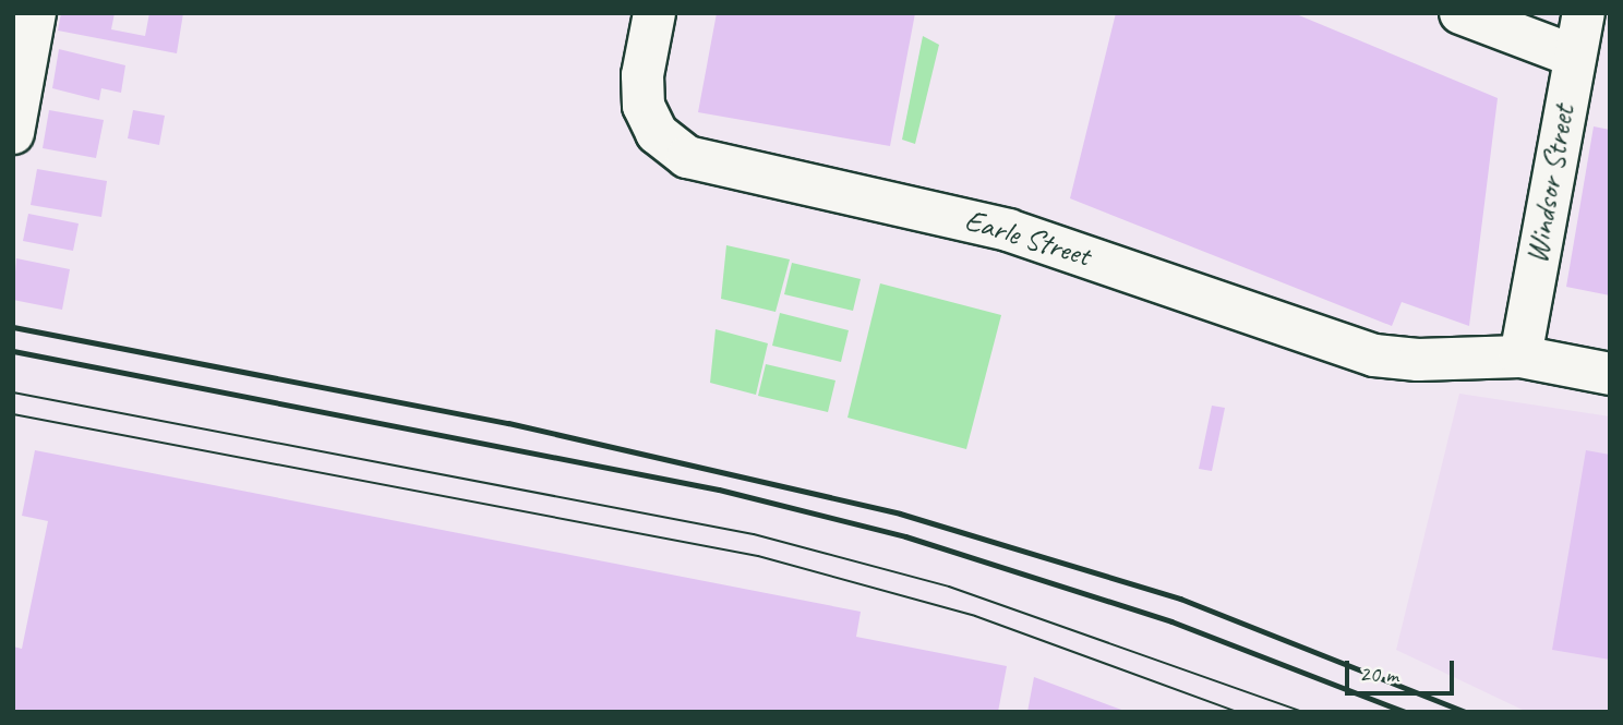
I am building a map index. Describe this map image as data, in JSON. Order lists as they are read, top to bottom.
{
  "streets": {
    "street": ["Windsor Street", "Earle Street"]
  },
  "crossings": [
    ["Windsor Street", "Earle Street"]
  ],
  "scale_bar": "20 m"
}
